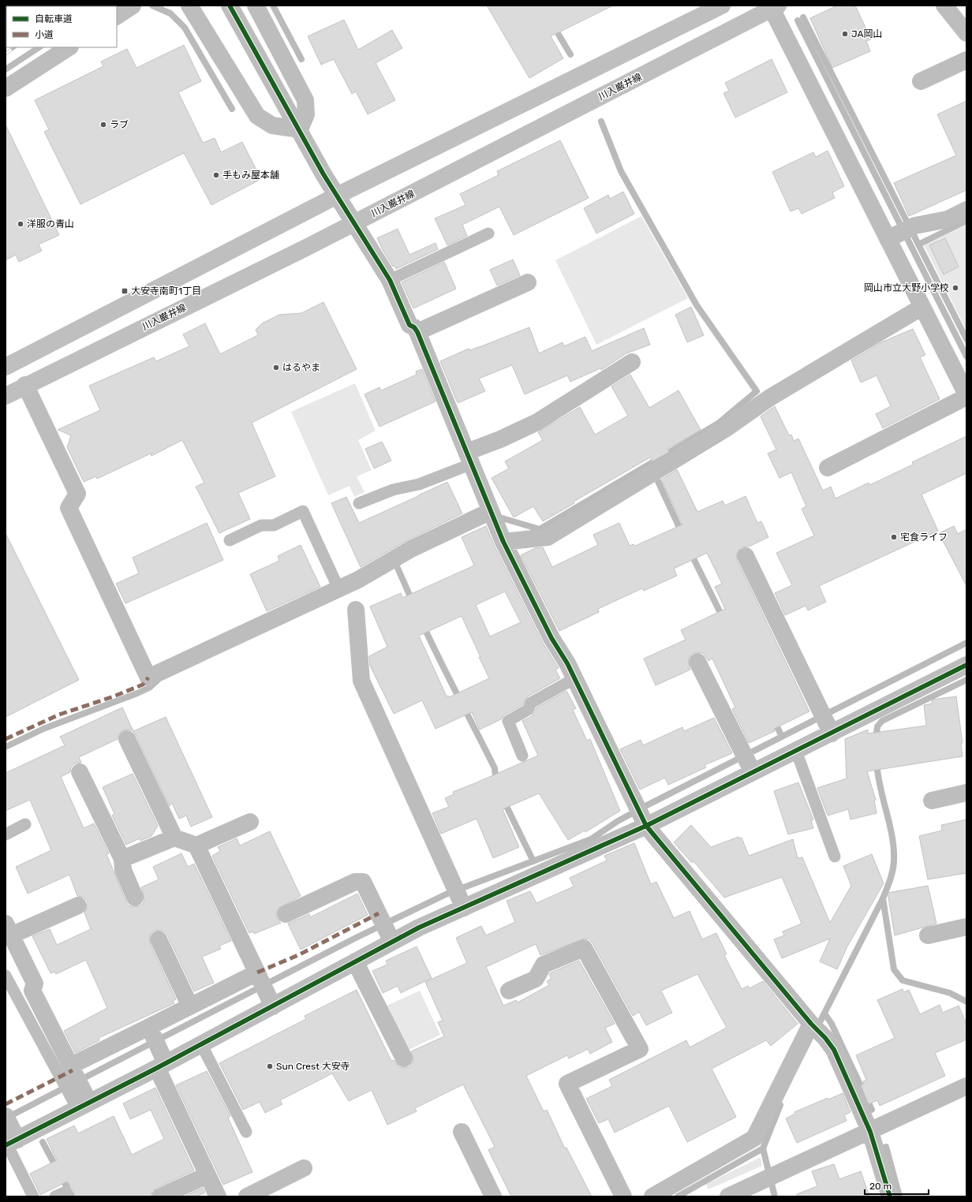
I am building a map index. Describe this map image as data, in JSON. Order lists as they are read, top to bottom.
{
  "streets": {
    "main road": ["川入巌井線"]
  },
  "places": {
    "other": [
      "JA岡山",
      "ラブ",
      "手もみ屋本舗",
      "洋服の青山",
      "岡山市立大野小学校",
      "はるやま",
      "宅食ライフ",
      "Sun Crest 大安寺"
    ],
    "transit": ["大安寺南町1丁目"]
  },
  "legend": ["自転車道", "小道"],
  "scale_bar": "20 m"
}
